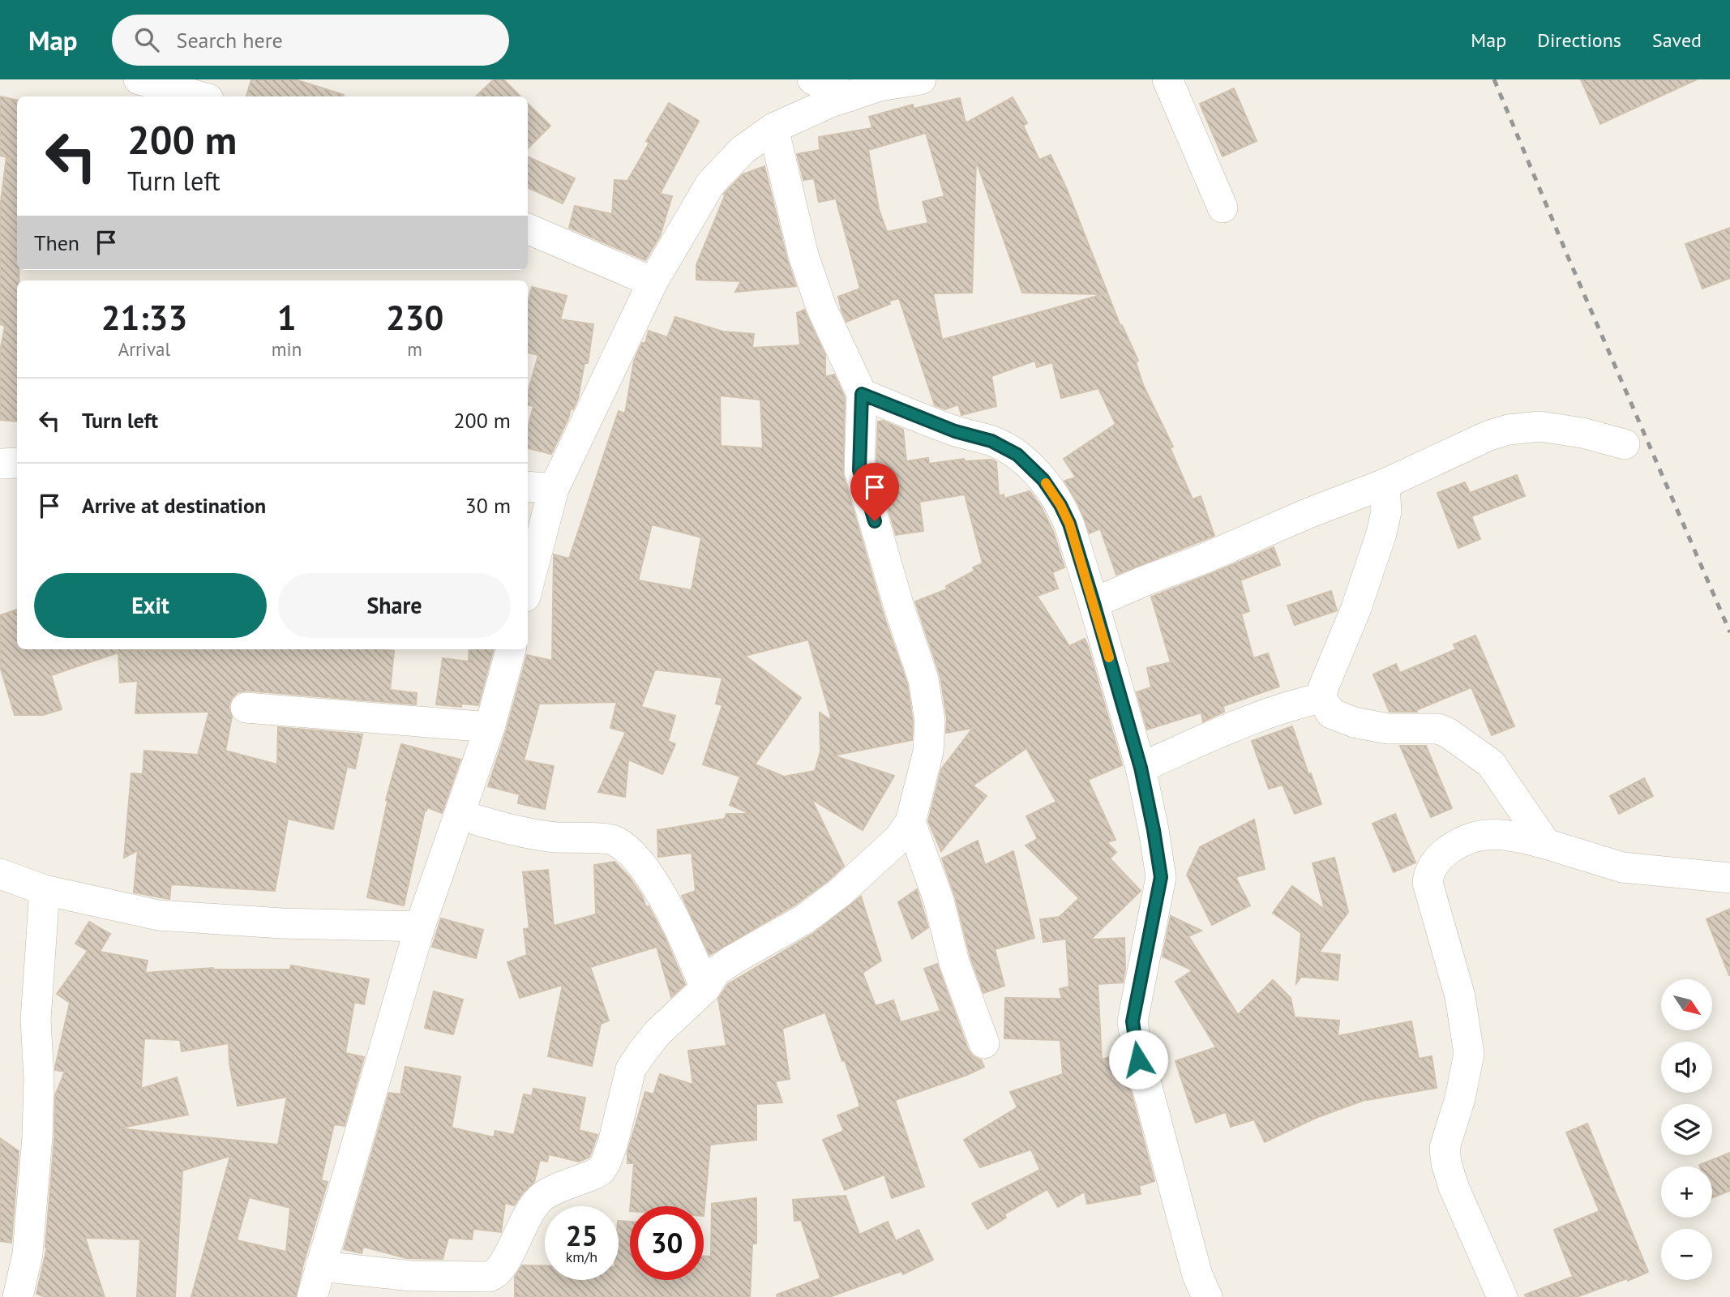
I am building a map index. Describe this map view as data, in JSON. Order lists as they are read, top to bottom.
{
  "north": "bottom right",
  "page": {
    "header": "Map",
    "search": "Search here",
    "nav": ["Map", "Directions", "Saved"],
    "turn": ["200 m", "Turn left"],
    "then": "Then",
    "eta": [
      "21:33",
      "Arrival",
      "1",
      "min",
      "230",
      "m"
    ],
    "list": [
      {
        "name": "Turn left",
        "value": "200 m"
      },
      {
        "name": "Arrive at destination",
        "value": "30 m"
      }
    ],
    "buttons": ["Exit", "Share"],
    "map_buttons": ["+", "−"],
    "speed": "25 km/h",
    "limit": "30"
  }
}
